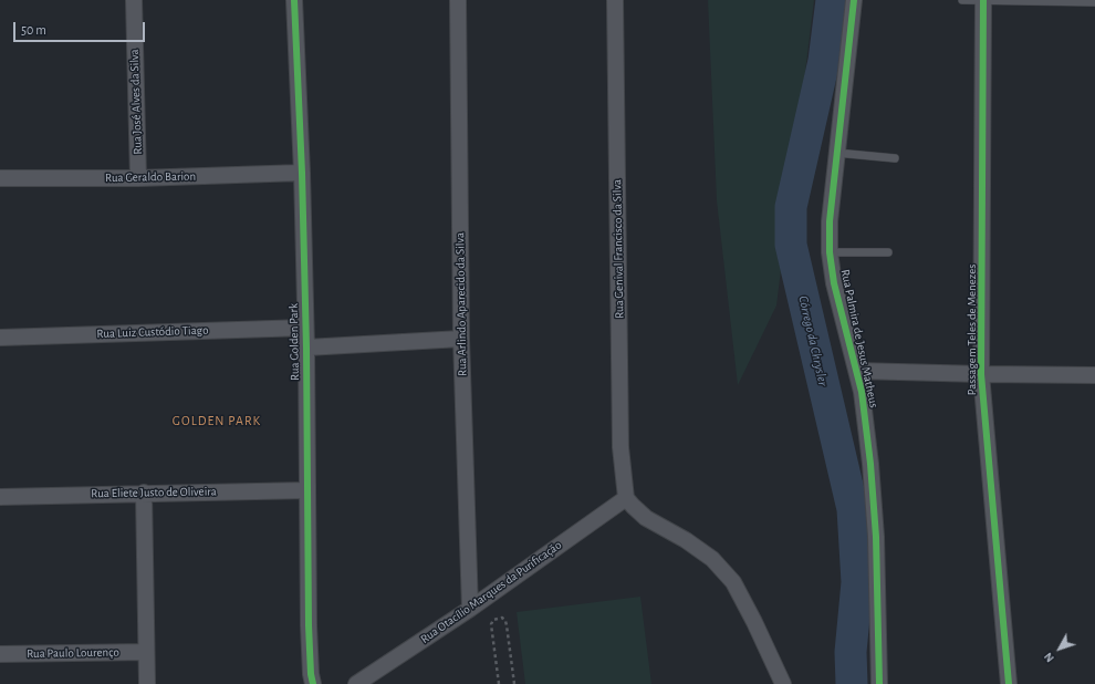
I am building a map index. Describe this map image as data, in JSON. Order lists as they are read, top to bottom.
{
  "streets": {
    "street": [
      "Rua José Alves da Silva",
      "Rua Geraldo Barion",
      "Rua Genival Francisco da Silva",
      "Rua Arlindo Aparecido da Silva",
      "Passagem Teles de Menezes",
      "Rua Luiz Custódio Tiago",
      "Rua Palmira de Jesus Matheus",
      "Rua Golden Park",
      "Rua Eliete Justo de Oliveira",
      "Rua Otacílio Marques da Purificação",
      "Rua Paulo Lourenço"
    ]
  },
  "crossings": [
    ["Rua José Alves da Silva", "Rua Geraldo Barion"],
    ["Rua Geraldo Barion", "Rua Golden Park"],
    ["Rua Genival Francisco da Silva", "Rua Otacílio Marques da Purificação"],
    ["Rua Arlindo Aparecido da Silva", "Rua Otacílio Marques da Purificação"],
    ["Rua Luiz Custódio Tiago", "Rua Golden Park"],
    ["Rua Golden Park", "Rua Eliete Justo de Oliveira"]
  ],
  "districts": ["GOLDEN PARK"],
  "water": ["Córrego da Chrysler"],
  "scale_bar": "50 m",
  "north": "bottom left"
}
